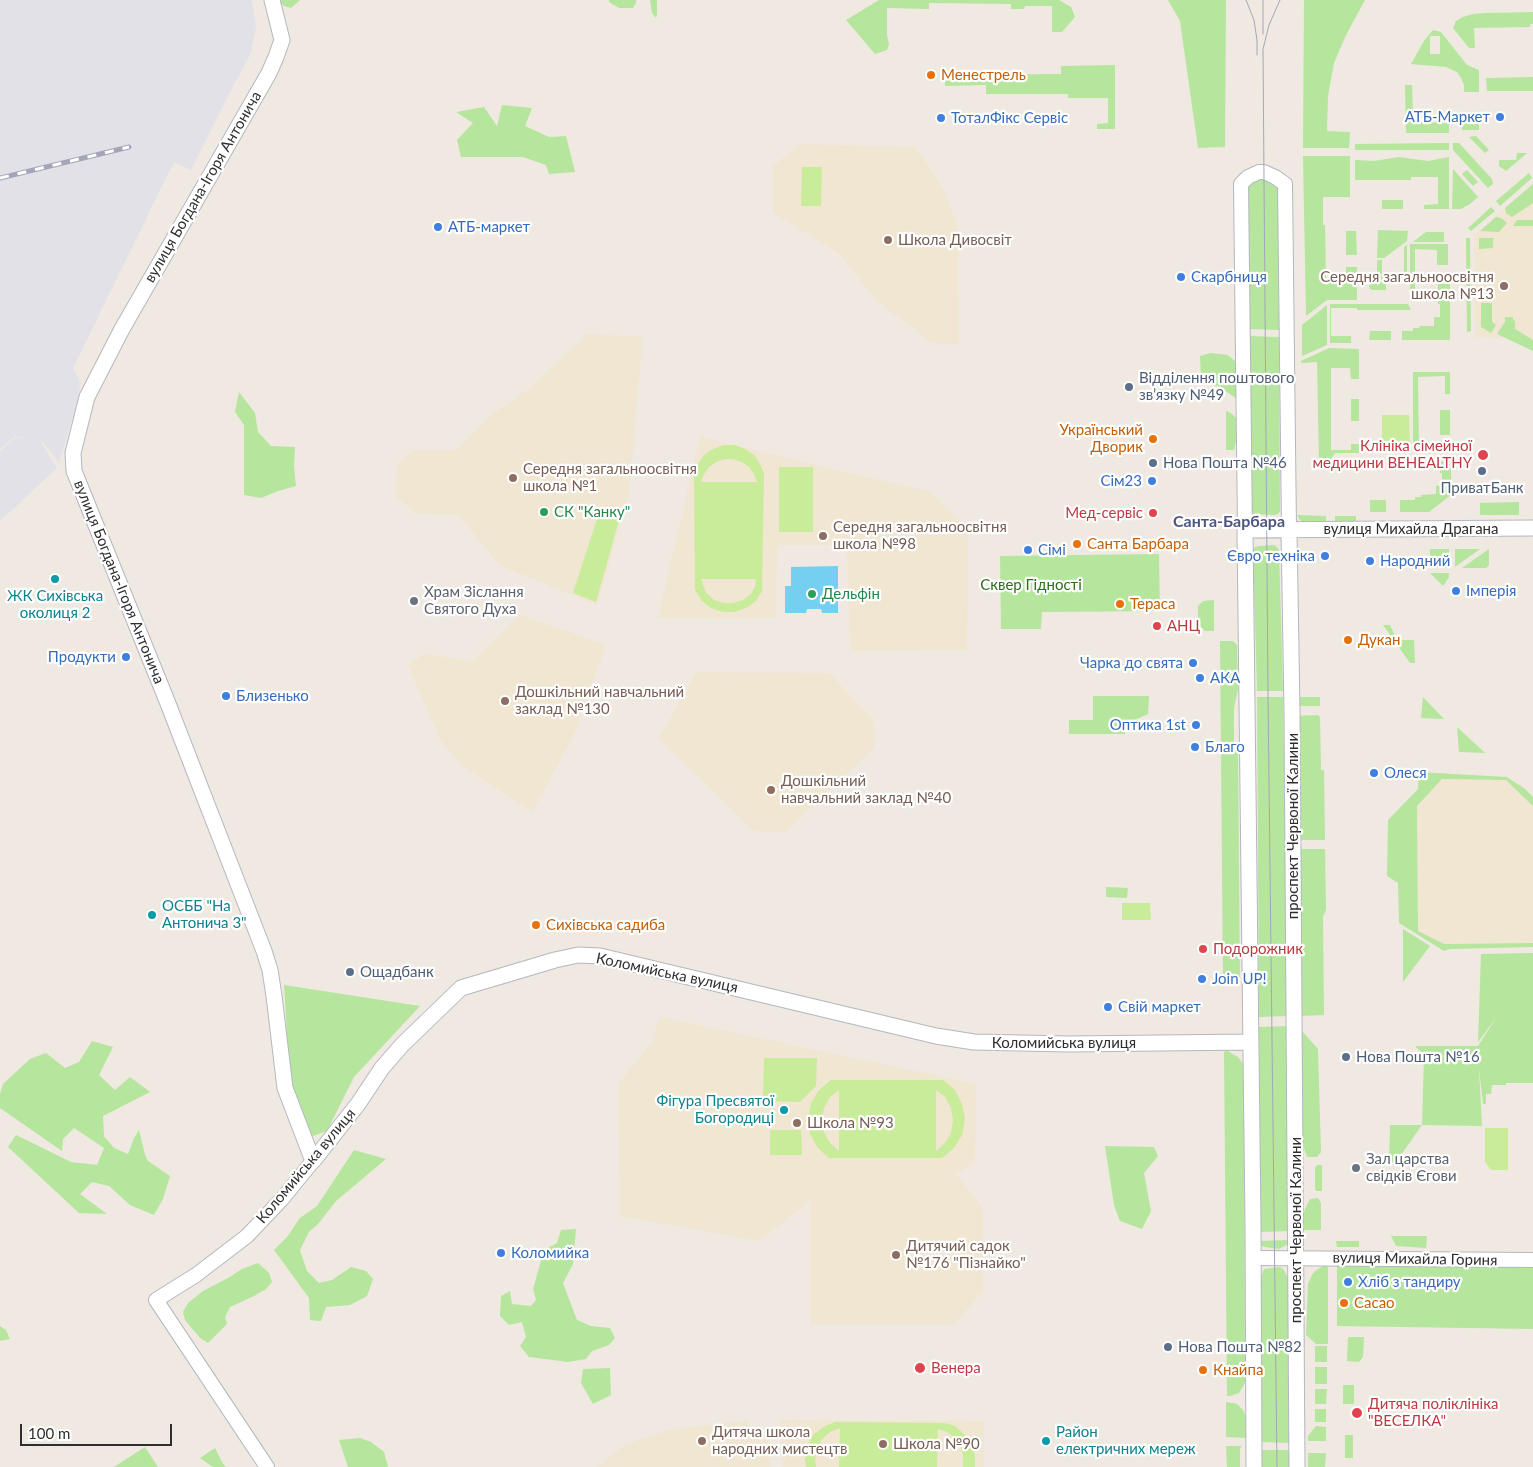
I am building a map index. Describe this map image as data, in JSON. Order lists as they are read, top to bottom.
{
  "streets": {
    "main road": [
      "вулиця Богдана-Ігоря Антонича",
      "вулиця Михайла Драгана",
      "проспект Червоної Калини",
      "Коломийська вулиця"
    ],
    "street": ["вулиця Михайла Гориня"]
  },
  "crossings": [
    ["вулиця Богдана-Ігоря Антонича", "Коломийська вулиця"],
    ["вулиця Михайла Драгана", "проспект Червоної Калини"],
    ["проспект Червоної Калини", "вулиця Михайла Гориня"]
  ],
  "districts": ["Санта-Барбара"],
  "parks": ["Сквер Гідності"],
  "places": [
    "Менестрель",
    "АТБ-Маркет",
    "ТоталФікс Сервіс",
    "АТБ-маркет",
    "Школа Дивосвіт",
    "Скарбниця",
    "Середня загальноосвітня школа №13",
    "Відділення поштового зв’язку №49",
    "Український Дворик",
    "Клініка сімейної медицини BEHEALTHY",
    "Нова Пошта №46",
    "ПриватБанк",
    "Середня загальноосвітня школа №1",
    "Сім23",
    "СК \"Канку\"",
    "Мед-сервіс",
    "Середня загальноосвітня школа №98",
    "Санта Барбара",
    "Сімі",
    "Євро техніка",
    "Народний",
    "ЖК Сихівська околиця 2",
    "Імперія",
    "Дельфін",
    "Храм Зіслання Святого Духа",
    "Тераса",
    "АНЦ",
    "Дукан",
    "Продукти",
    "Чарка до свята",
    "АКА",
    "Близенько",
    "Дошкільний навчальний заклад №130",
    "Оптика 1st",
    "Благо",
    "Олеся",
    "Дошкільний навчальний заклад №40",
    "ОСББ \"На Антонича 3\"",
    "Сихівська садиба",
    "Подорожник",
    "Ощадбанк",
    "Join UP!",
    "Свiй маркет",
    "Нова Пошта №16",
    "Фігура Пресвятої Богородиці",
    "Школа №93",
    "Зал царства свідків Єгови",
    "Коломийка",
    "Дитячий садок №176 \"Пізнайко\"",
    "Хліб з тандиру",
    "Cacao",
    "Нова Пошта №82",
    "Венера",
    "Кнайпа",
    "Дитяча поліклініка \"ВЕСЕЛКА\"",
    "Дитяча школа народних мистецтв",
    "Район електричних мереж",
    "Школа №90"
  ],
  "scale_bar": "100 m"
}
